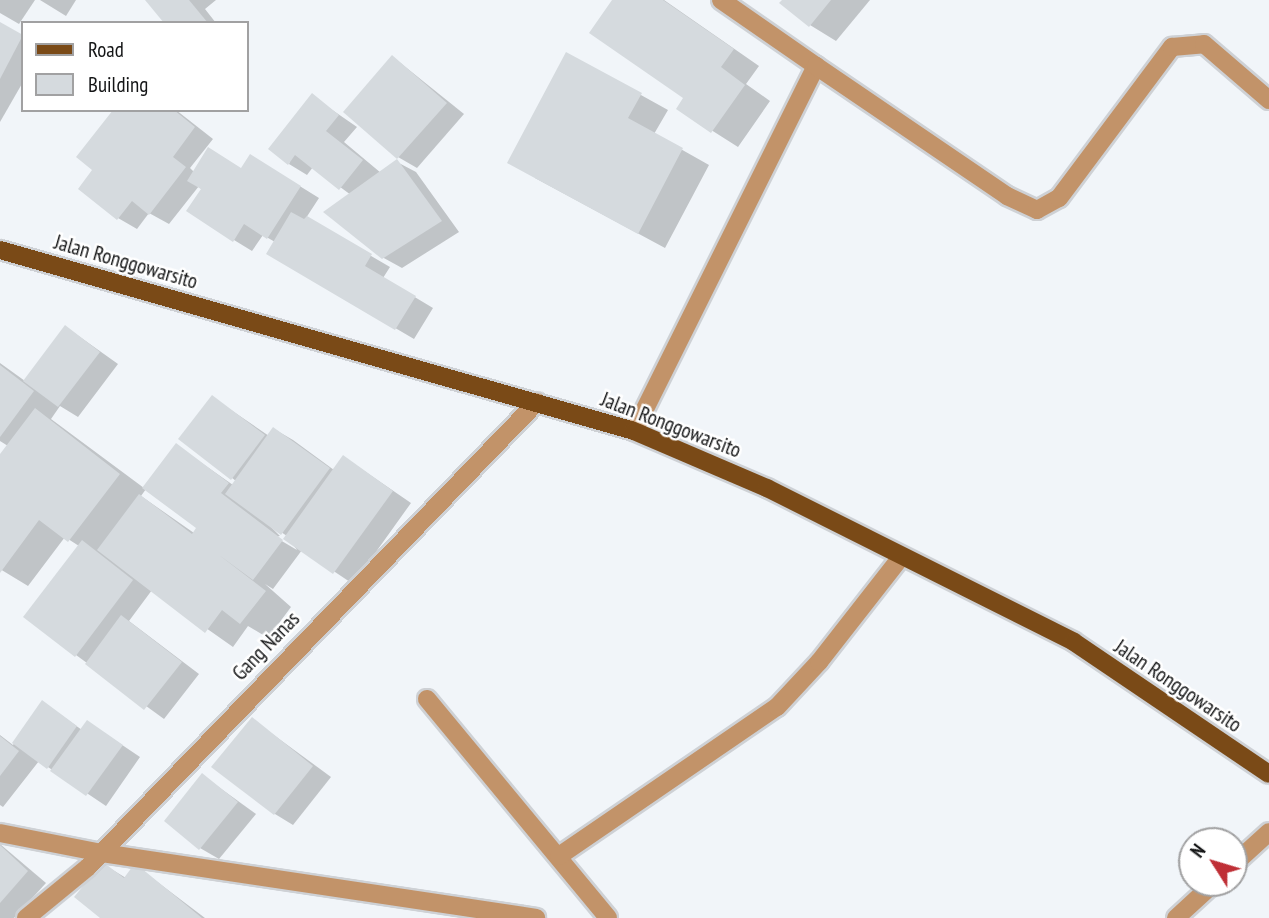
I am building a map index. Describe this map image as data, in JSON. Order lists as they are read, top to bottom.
{
  "streets": {
    "main road": ["Jalan Ronggowarsito"],
    "street": ["Gang Nanas"]
  },
  "crossings": [
    ["Jalan Ronggowarsito", "Gang Nanas"]
  ],
  "legend": ["Road", "Building"],
  "north": "top left"
}
